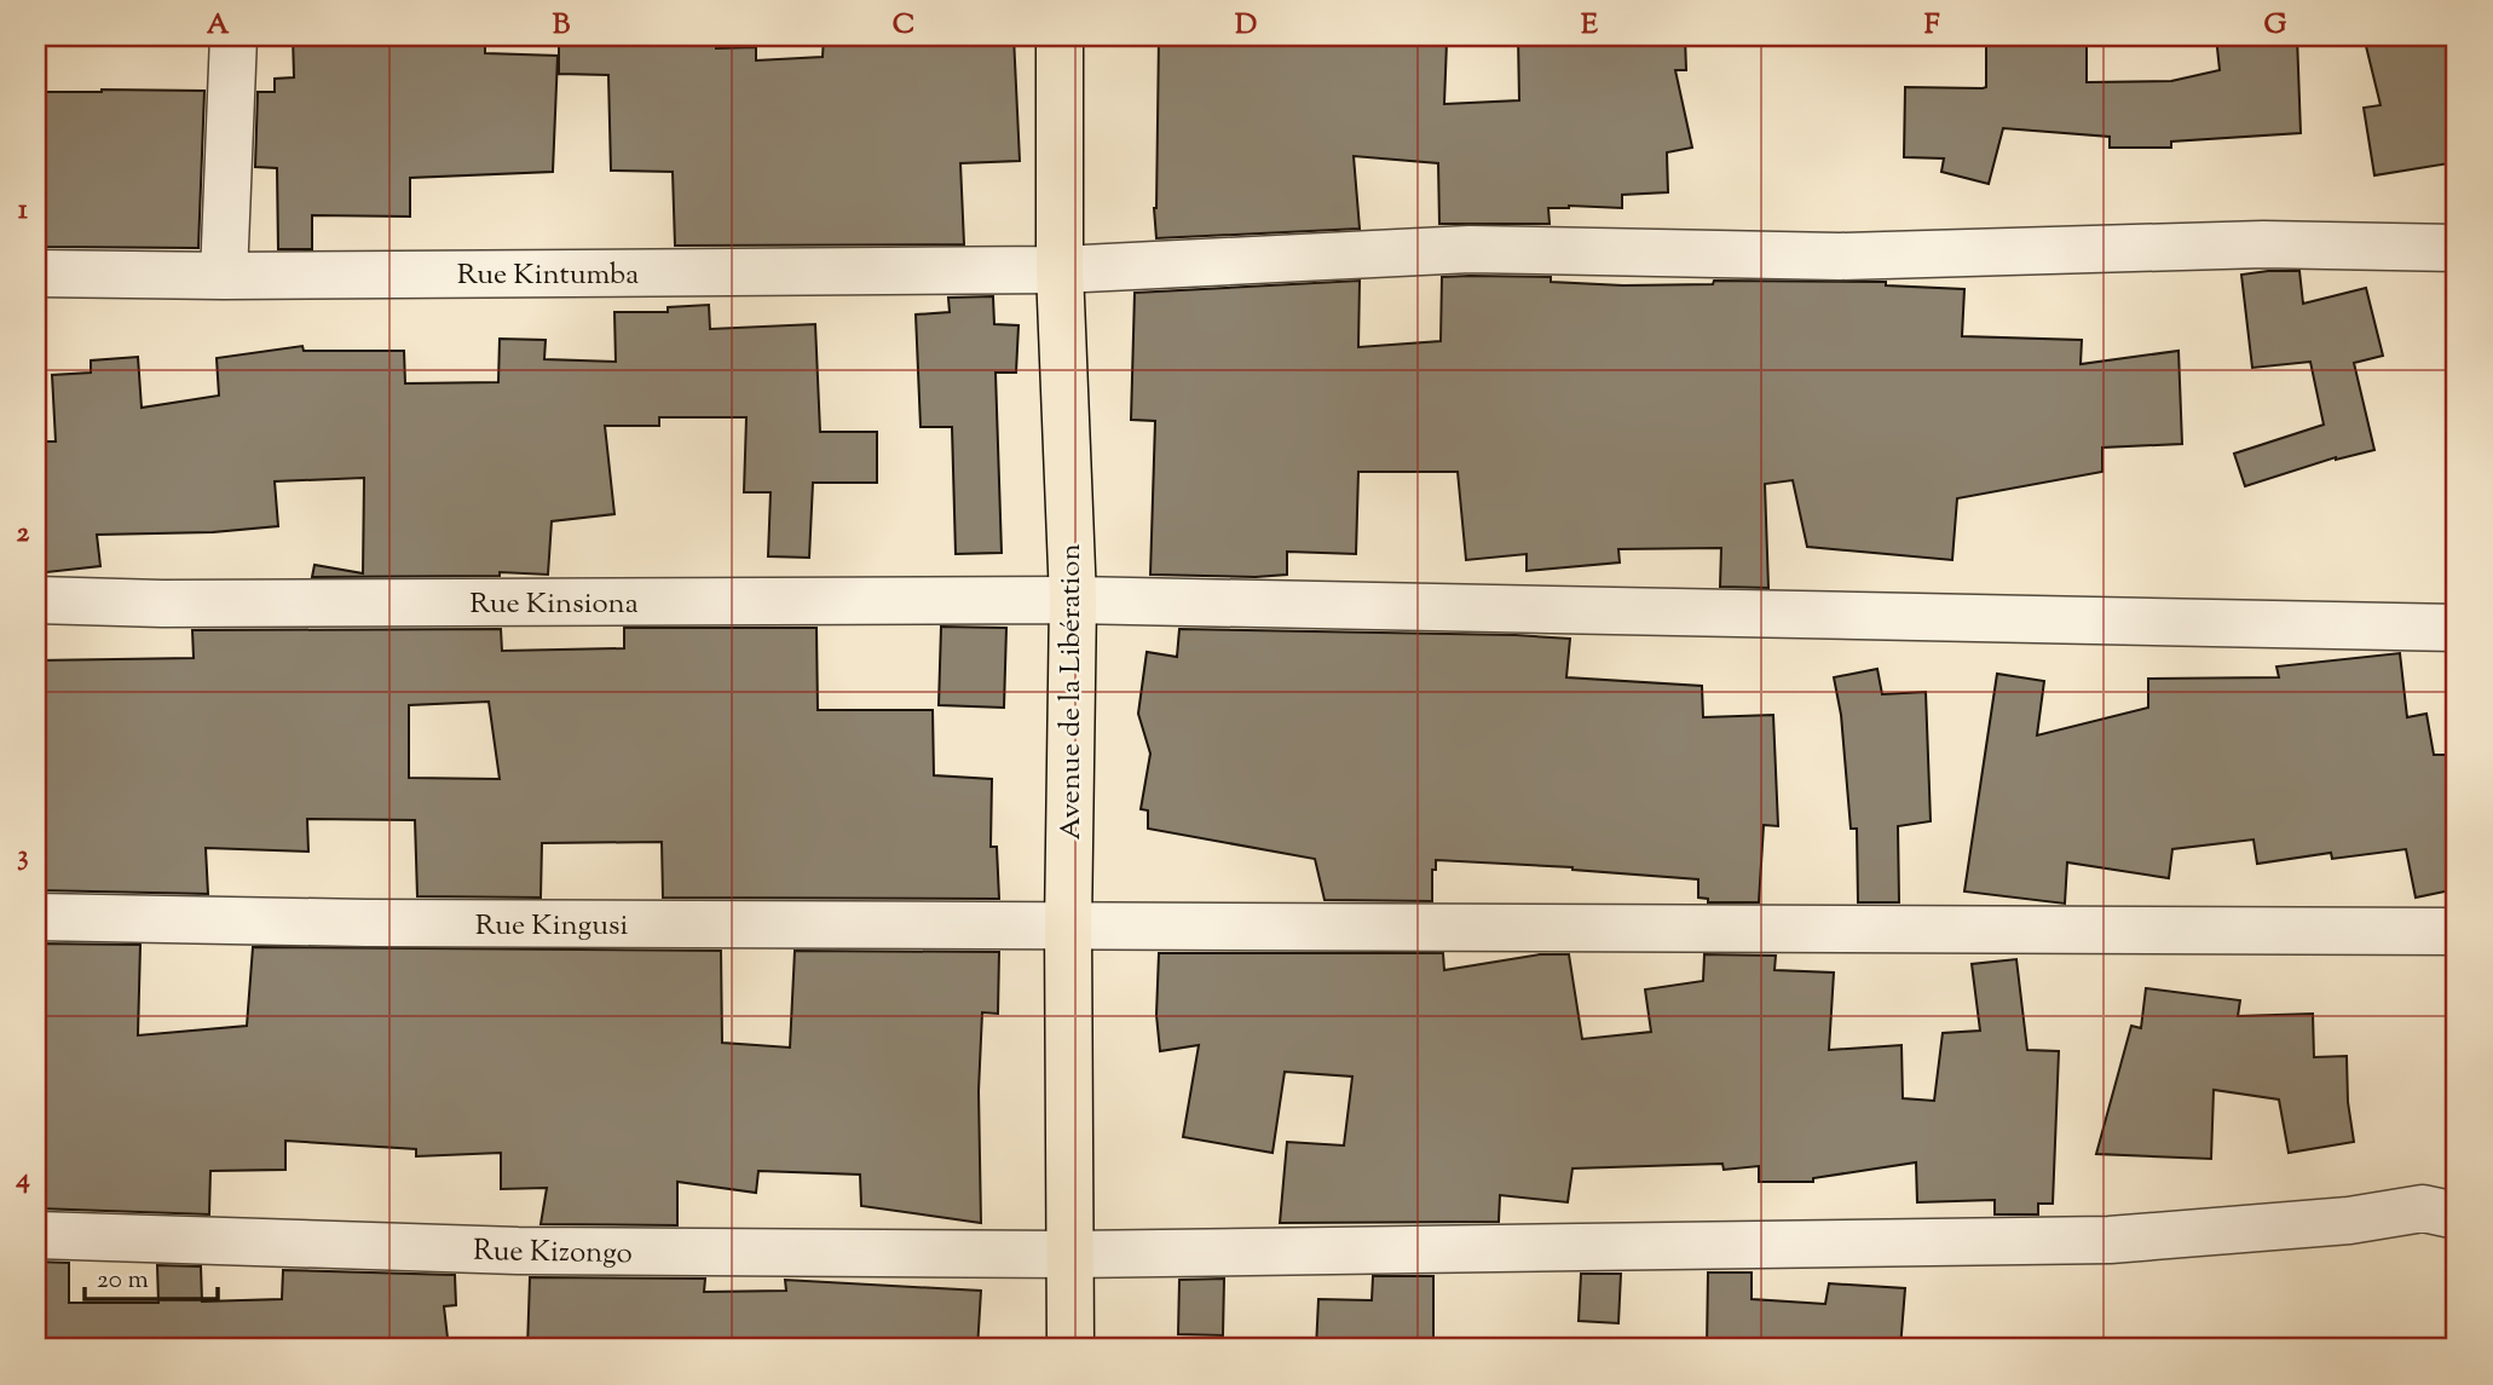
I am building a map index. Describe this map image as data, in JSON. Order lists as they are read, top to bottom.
{
  "streets": {
    "highway": ["Avenue de la Libération"],
    "street": [
      "Rue Kintumba",
      "Rue Kinsiona",
      "Rue Kingusi",
      "Rue Kizongo"
    ]
  },
  "crossings": [
    ["Rue Kintumba", "Avenue de la Libération"],
    ["Rue Kinsiona", "Avenue de la Libération"],
    ["Avenue de la Libération", "Rue Kingusi"],
    ["Avenue de la Libération", "Rue Kizongo"]
  ],
  "scale_bar": "20 m",
  "grid": {
    "columns": [
      "A",
      "B",
      "C",
      "D",
      "E",
      "F",
      "G"
    ],
    "rows": [
      "1",
      "2",
      "3",
      "4"
    ]
  }
}
